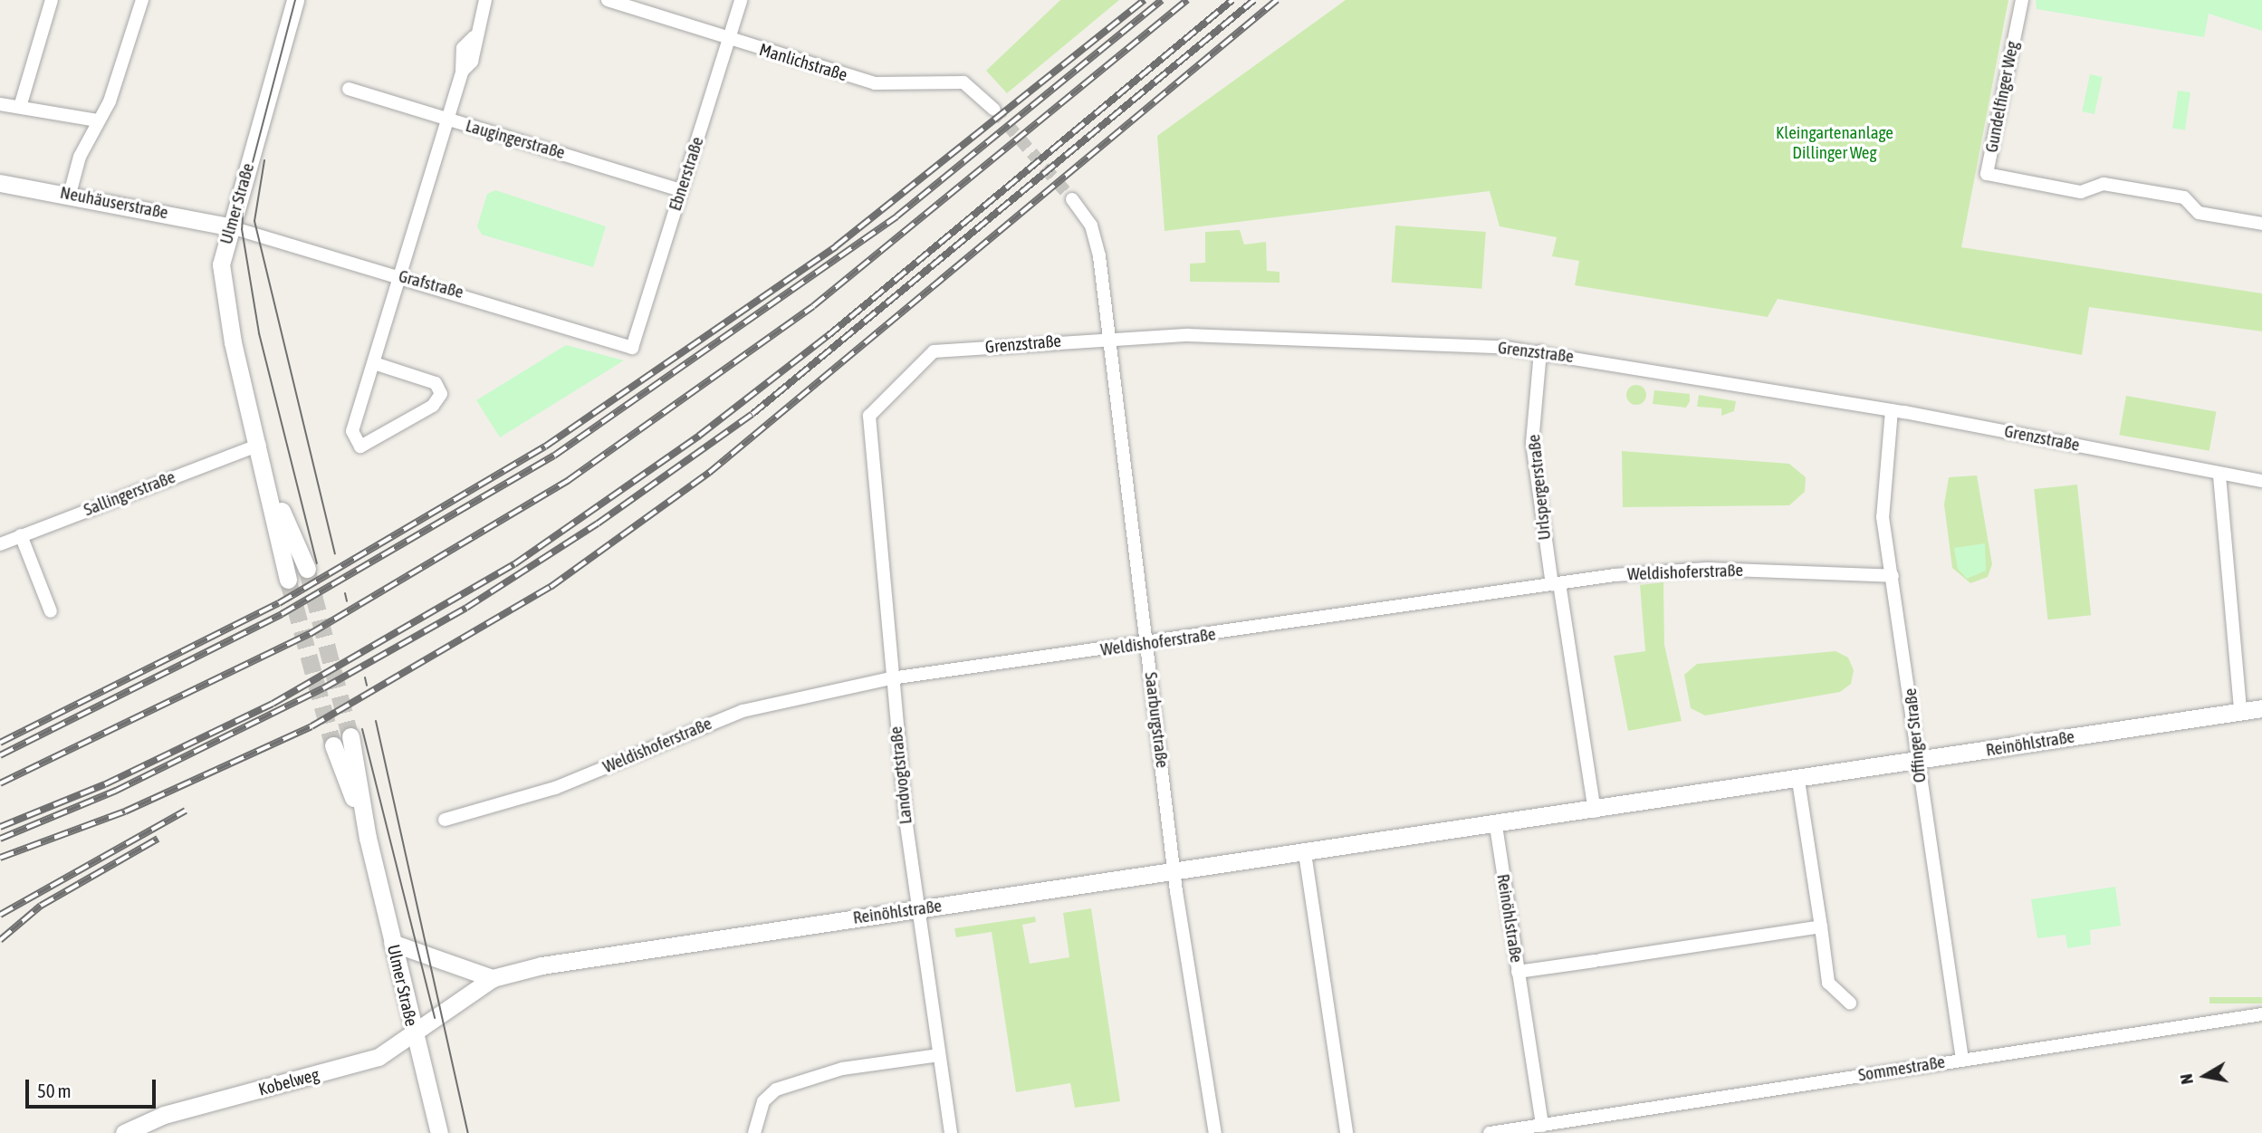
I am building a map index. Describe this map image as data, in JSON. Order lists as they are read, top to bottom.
{
  "streets": {
    "street": [
      "Manlichstraße",
      "Gundelfinger Weg",
      "Laugingerstraße",
      "Ebnerstraße",
      "Neuhäuserstraße",
      "Ulmer Straße",
      "Grafstraße",
      "Grenzstraße",
      "Urlspergerstraße",
      "Sallingerstraße",
      "Weldishoferstraße",
      "Saarburgstraße",
      "Offinger Straße",
      "Reinöhlstraße",
      "Landvogtstraße",
      "Sommestraße",
      "Kobelweg"
    ]
  },
  "crossings": [
    ["Manlichstraße", "Ebnerstraße"],
    ["Laugingerstraße", "Ebnerstraße"],
    ["Ebnerstraße", "Grafstraße"],
    ["Neuhäuserstraße", "Ulmer Straße"],
    ["Neuhäuserstraße", "Grafstraße"],
    ["Ulmer Straße", "Grafstraße"],
    ["Ulmer Straße", "Sallingerstraße"],
    ["Ulmer Straße", "Reinöhlstraße"],
    ["Ulmer Straße", "Kobelweg"],
    ["Grenzstraße", "Urlspergerstraße"],
    ["Grenzstraße", "Saarburgstraße"],
    ["Grenzstraße", "Offinger Straße"],
    ["Grenzstraße", "Landvogtstraße"],
    ["Urlspergerstraße", "Weldishoferstraße"],
    ["Urlspergerstraße", "Reinöhlstraße"],
    ["Weldishoferstraße", "Saarburgstraße"],
    ["Weldishoferstraße", "Offinger Straße"],
    ["Weldishoferstraße", "Landvogtstraße"],
    ["Saarburgstraße", "Reinöhlstraße"],
    ["Offinger Straße", "Reinöhlstraße"],
    ["Offinger Straße", "Sommestraße"],
    ["Reinöhlstraße", "Landvogtstraße"],
    ["Reinöhlstraße", "Kobelweg"]
  ],
  "parks": ["Kleingartenanlage Dillinger Weg"],
  "scale_bar": "50 m",
  "north": "left"
}
